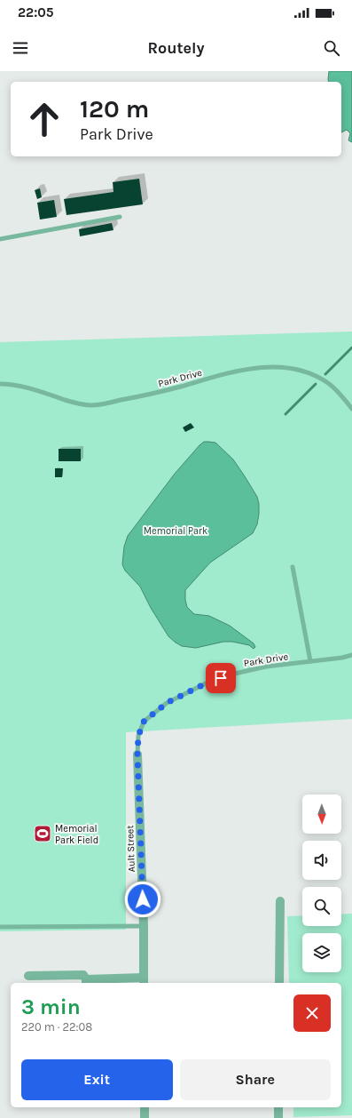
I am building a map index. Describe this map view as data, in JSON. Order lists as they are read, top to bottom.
{
  "streets": {
    "street": ["Ault Street"],
    "lane": ["Park Drive"]
  },
  "crossings": [
    ["Park Drive", "Ault Street"]
  ],
  "parks": ["Memorial Park"],
  "places": {
    "sports": ["Memorial Park Field"]
  },
  "north": "bottom",
  "page": {
    "status": "22:05",
    "header": "Routely",
    "turn": ["120 m", "Park Drive"],
    "heading": ["3 min", "220 m · 22:08"],
    "buttons": ["Exit", "Share"]
  }
}
